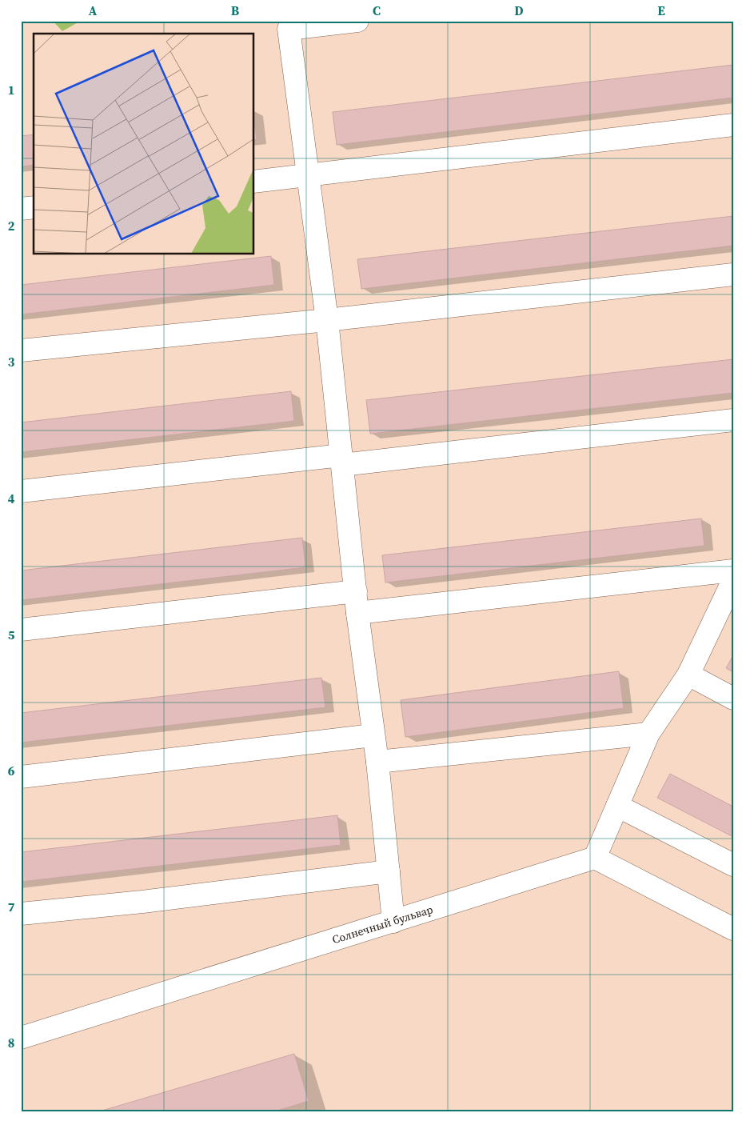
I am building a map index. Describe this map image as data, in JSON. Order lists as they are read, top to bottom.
{
  "streets": {
    "street": ["Солнечный бульвар"]
  },
  "grid": {
    "columns": [
      "A",
      "B",
      "C",
      "D",
      "E"
    ],
    "rows": [
      "1",
      "2",
      "3",
      "4",
      "5",
      "6",
      "7",
      "8"
    ]
  }
}
